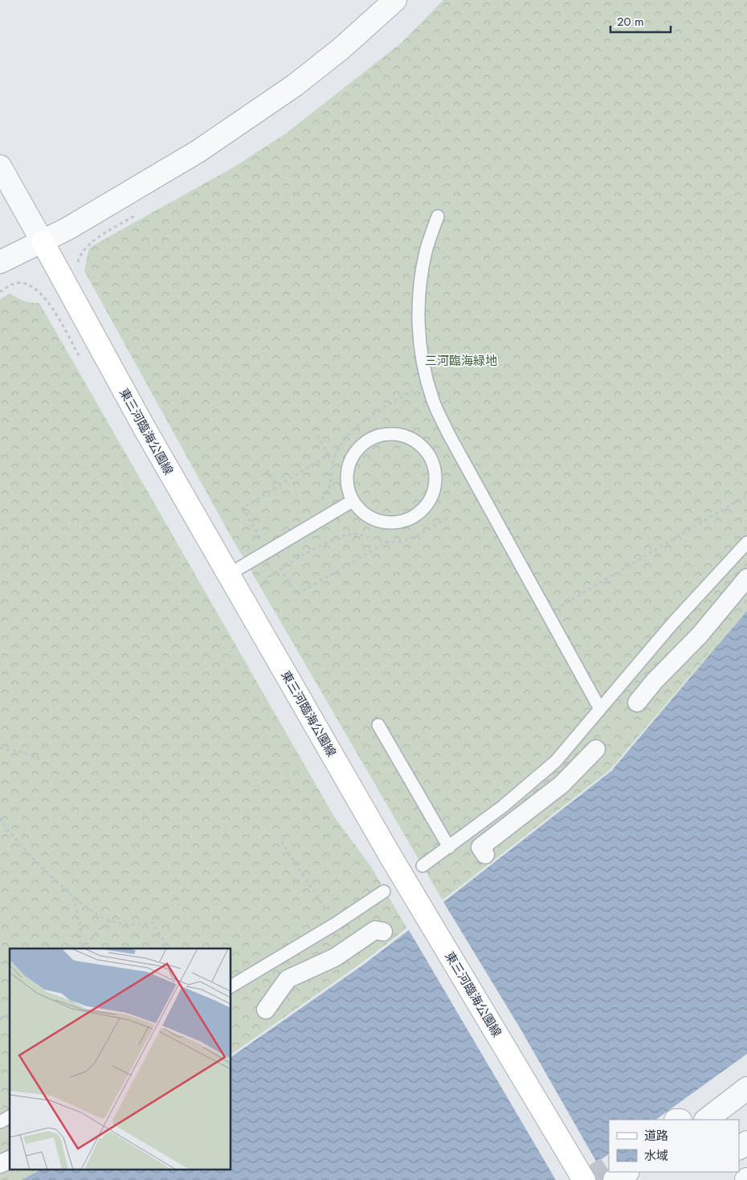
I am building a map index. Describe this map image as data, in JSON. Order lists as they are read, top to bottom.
{
  "streets": {
    "main road": ["東三河臨海公園線"]
  },
  "parks": ["三河臨海緑地"],
  "legend": ["道路", "水域"],
  "scale_bar": "20 m"
}
